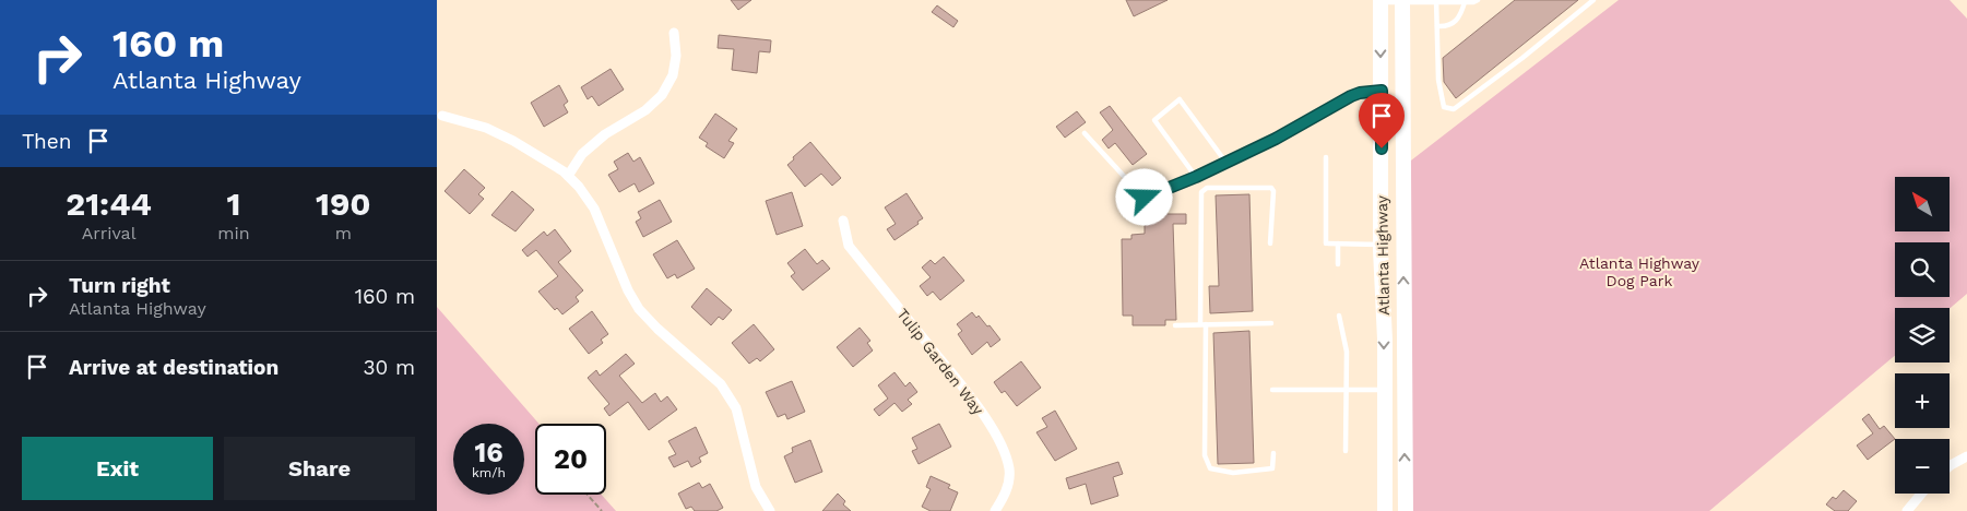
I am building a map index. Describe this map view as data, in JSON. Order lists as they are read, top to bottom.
{
  "streets": {
    "main road": ["Atlanta Highway"],
    "street": ["Tulip Garden Way"]
  },
  "parks": ["Atlanta Highway Dog Park"],
  "north": "top left",
  "page": {
    "turn": ["160 m", "Atlanta Highway"],
    "then": "Then",
    "eta": [
      "21:44",
      "Arrival",
      "1",
      "min",
      "190",
      "m"
    ],
    "map_buttons": ["+", "−"],
    "list": [
      {
        "name": "Turn right",
        "note": "Atlanta Highway",
        "value": "160 m"
      },
      {
        "name": "Arrive at destination",
        "value": "30 m"
      }
    ],
    "speed": "16 km/h",
    "limit": "20",
    "buttons": ["Exit", "Share"]
  }
}
